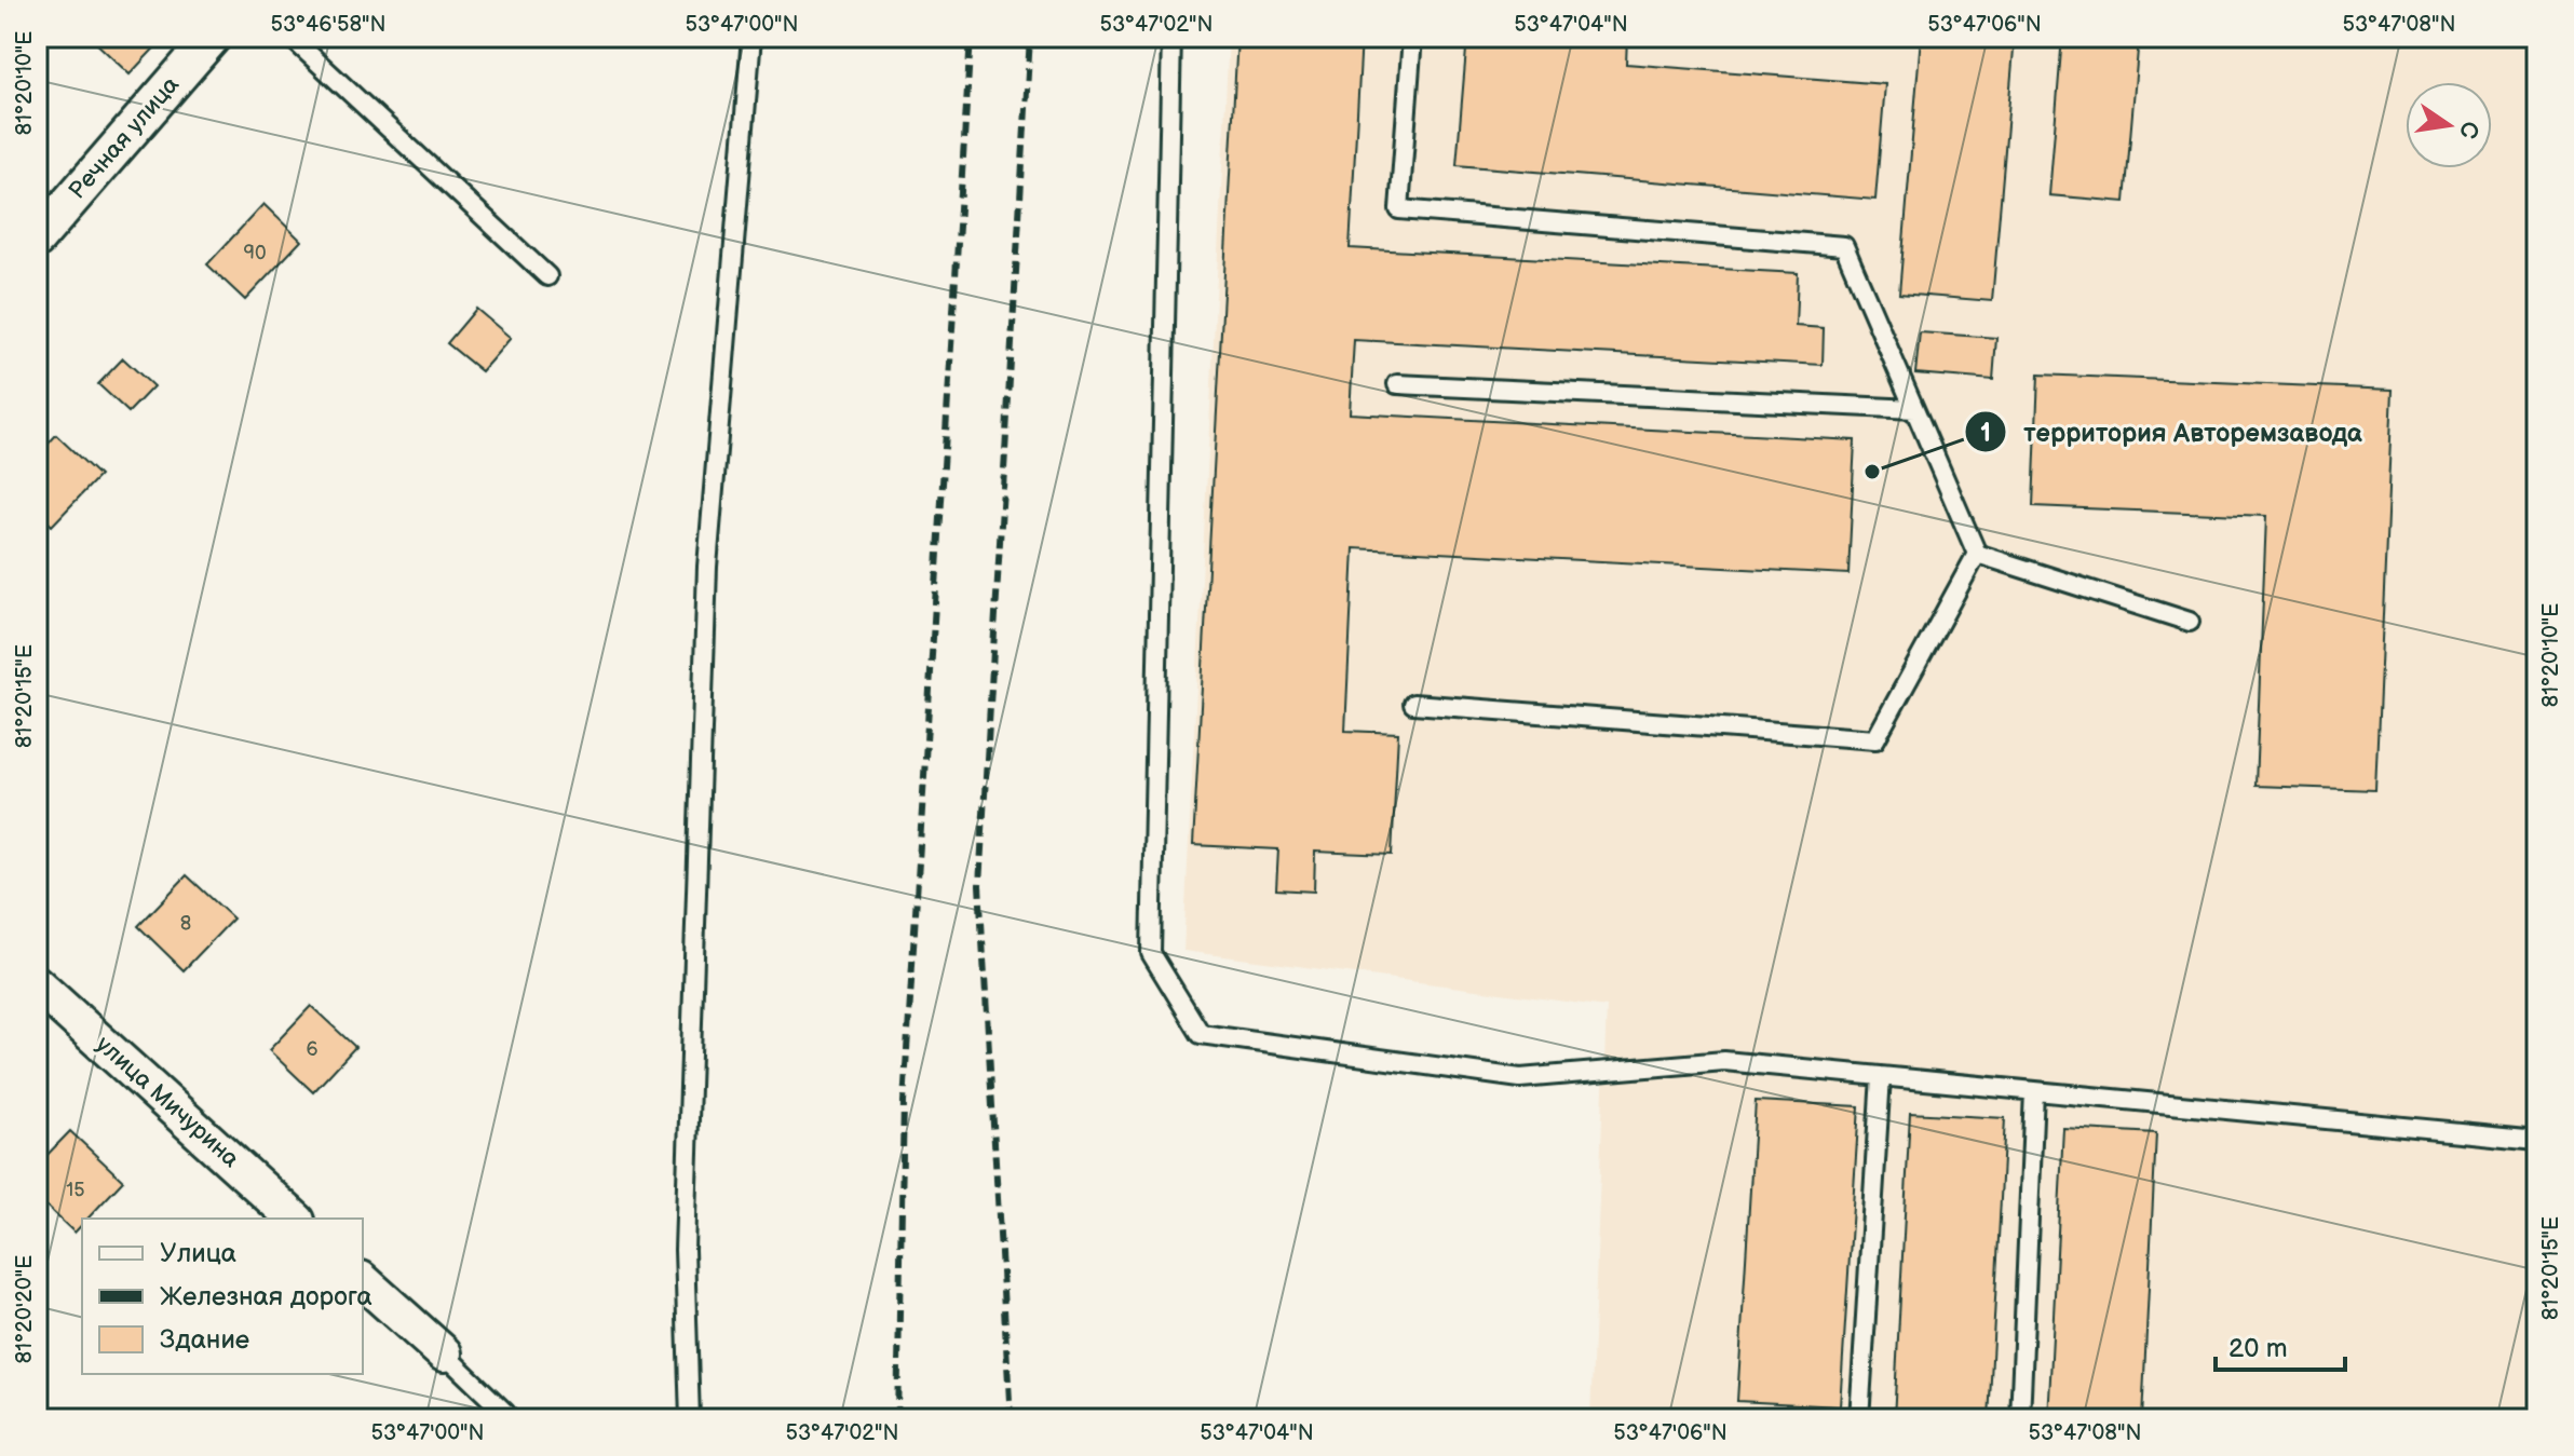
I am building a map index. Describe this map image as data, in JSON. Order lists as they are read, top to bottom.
{
  "streets": {
    "street": ["Речная улица", "улица Мичурина"]
  },
  "places": ["территория Авторемзавода"],
  "house_numbers": [
    "90",
    "8",
    "6",
    "15"
  ],
  "legend": ["Улица", "Железная дорога", "Здание"],
  "scale_bar": "20 m",
  "north": "right",
  "coordinates": [
    "53°46'58\"N",
    "53°47'00\"N",
    "53°47'02\"N",
    "53°47'04\"N",
    "53°47'06\"N",
    "53°47'08\"N",
    "81°20'10\"E",
    "81°20'15\"E",
    "81°20'20\"E"
  ]
}
